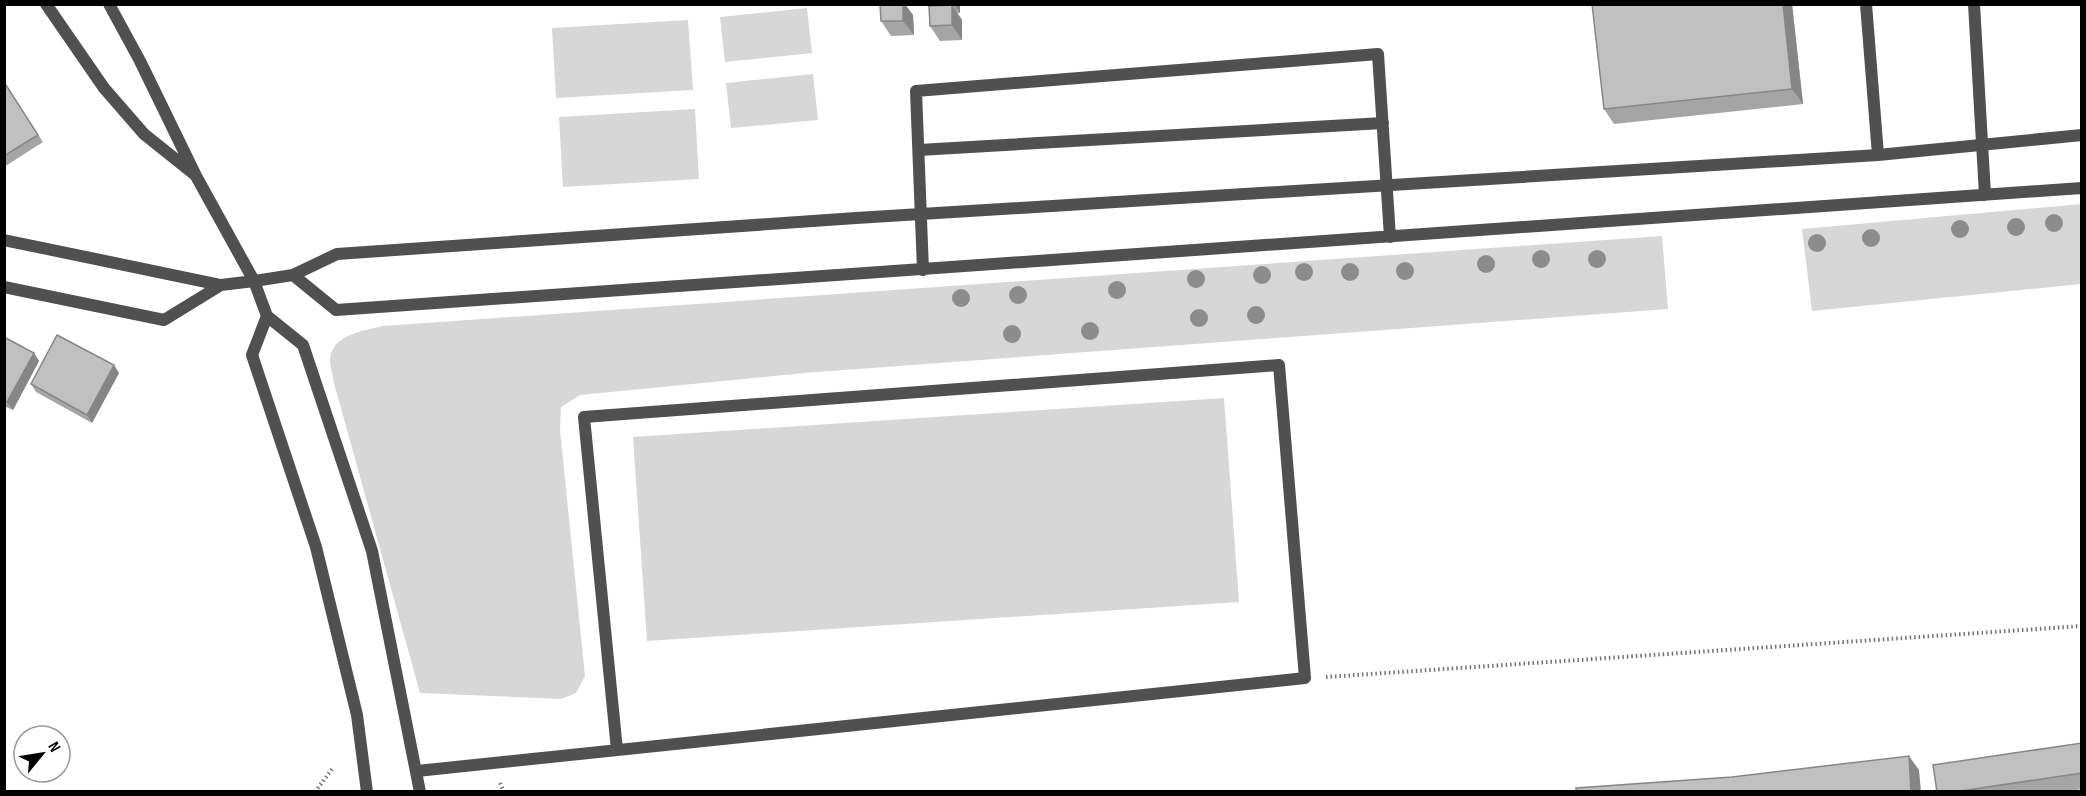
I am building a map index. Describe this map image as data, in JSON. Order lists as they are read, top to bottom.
{
  "north": "top right"
}
